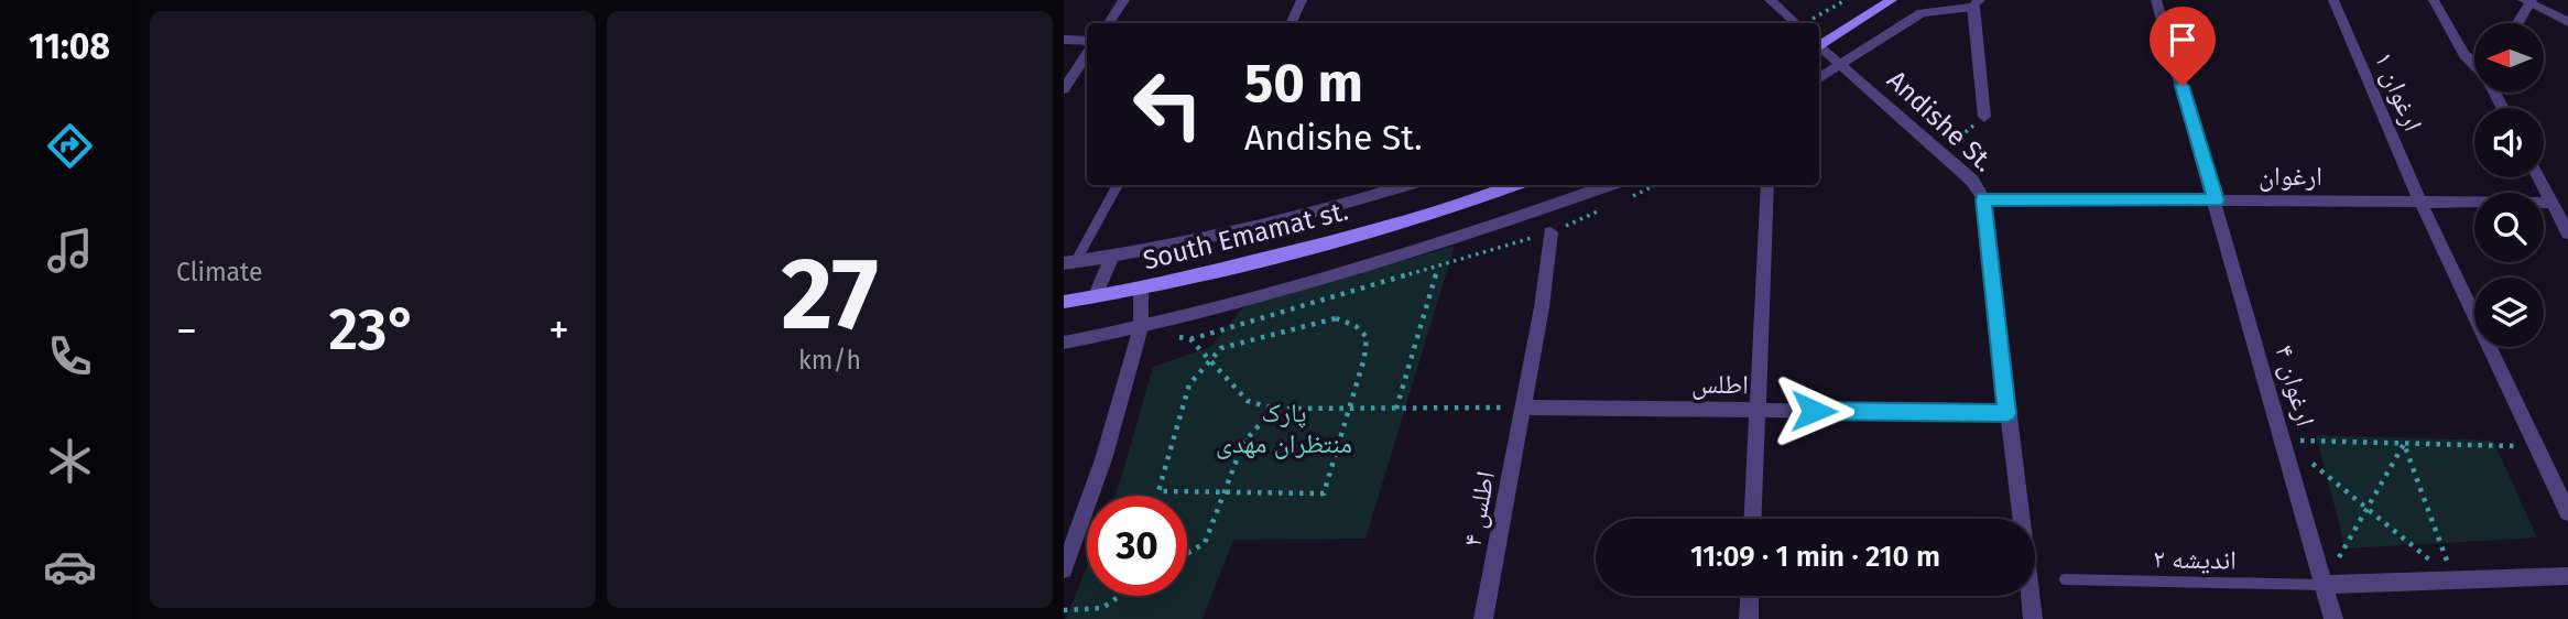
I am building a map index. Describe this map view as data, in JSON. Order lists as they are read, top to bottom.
{
  "streets": {
    "main road": ["South Emamat st."],
    "street": [
      "ارغوان ۱",
      "Andishe St.",
      "ارغوان",
      "اطلس",
      "ارغوان ۴",
      "اطلس ۴"
    ],
    "lane": ["اندیشه ۲"]
  },
  "crossings": [
    ["ارغوان ۱", "ارغوان"],
    ["Andishe St.", "ارغوان"],
    ["Andishe St.", "اطلس"],
    ["ارغوان", "ارغوان ۴"],
    ["اطلس", "اطلس ۴"],
    ["ارغوان ۴", "اندیشه ۲"]
  ],
  "parks": ["پارک منتظران مهدی"],
  "north": "left",
  "page": {
    "tabs": "11:08",
    "tile": [
      "Climate",
      ["27", "km/h"]
    ],
    "turn": ["50 m", "Andishe St."],
    "heat": ["−", "23°", "+"],
    "limit": "30",
    "trip": "11:09 · 1 min · 210 m"
  }
}
